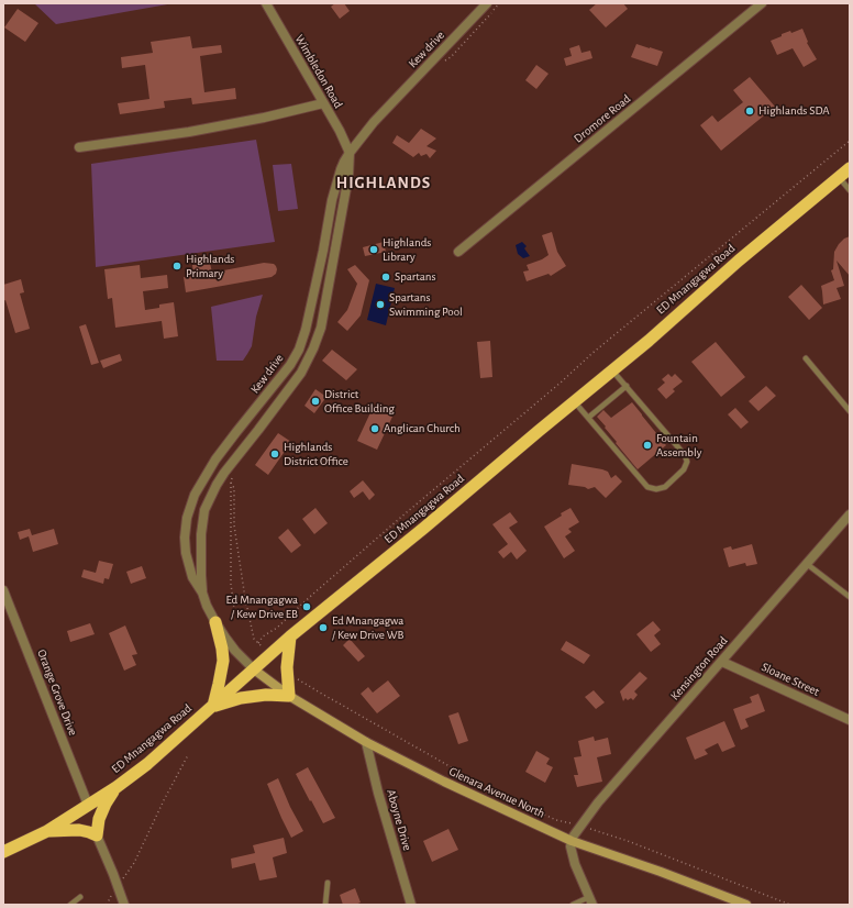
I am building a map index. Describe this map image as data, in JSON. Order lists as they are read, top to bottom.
{
  "streets": {
    "highway": ["ED Mnangagwa Road"],
    "main road": ["Glenara Avenue North"],
    "street": [
      "Kew drive",
      "Wimbledon Road",
      "Dromore Road",
      "Kensington Road",
      "Sloane Street",
      "Orange Grove Drive",
      "Aboyne Drive"
    ]
  },
  "crossings": [
    ["Kew drive", "Wimbledon Road"],
    ["Kew drive", "ED Mnangagwa Road"],
    ["Kew drive", "Glenara Avenue North"],
    ["ED Mnangagwa Road", "Orange Grove Drive"],
    ["ED Mnangagwa Road", "Glenara Avenue North"],
    ["Kensington Road", "Sloane Street"],
    ["Kensington Road", "Glenara Avenue North"],
    ["Glenara Avenue North", "Aboyne Drive"]
  ],
  "districts": ["HIGHLANDS"],
  "places": [
    "Highlands SDA",
    "Highlands Library",
    "Highlands Primary",
    "Spartans",
    "Spartans Swimming Pool",
    "District Office Building",
    "Anglican Church",
    "Fountain Assembly",
    "Highlands District Office",
    "Ed Mnangagwa / Kew Drive EB",
    "Ed Mnangagwa / Kew Drive WB"
  ]
}
